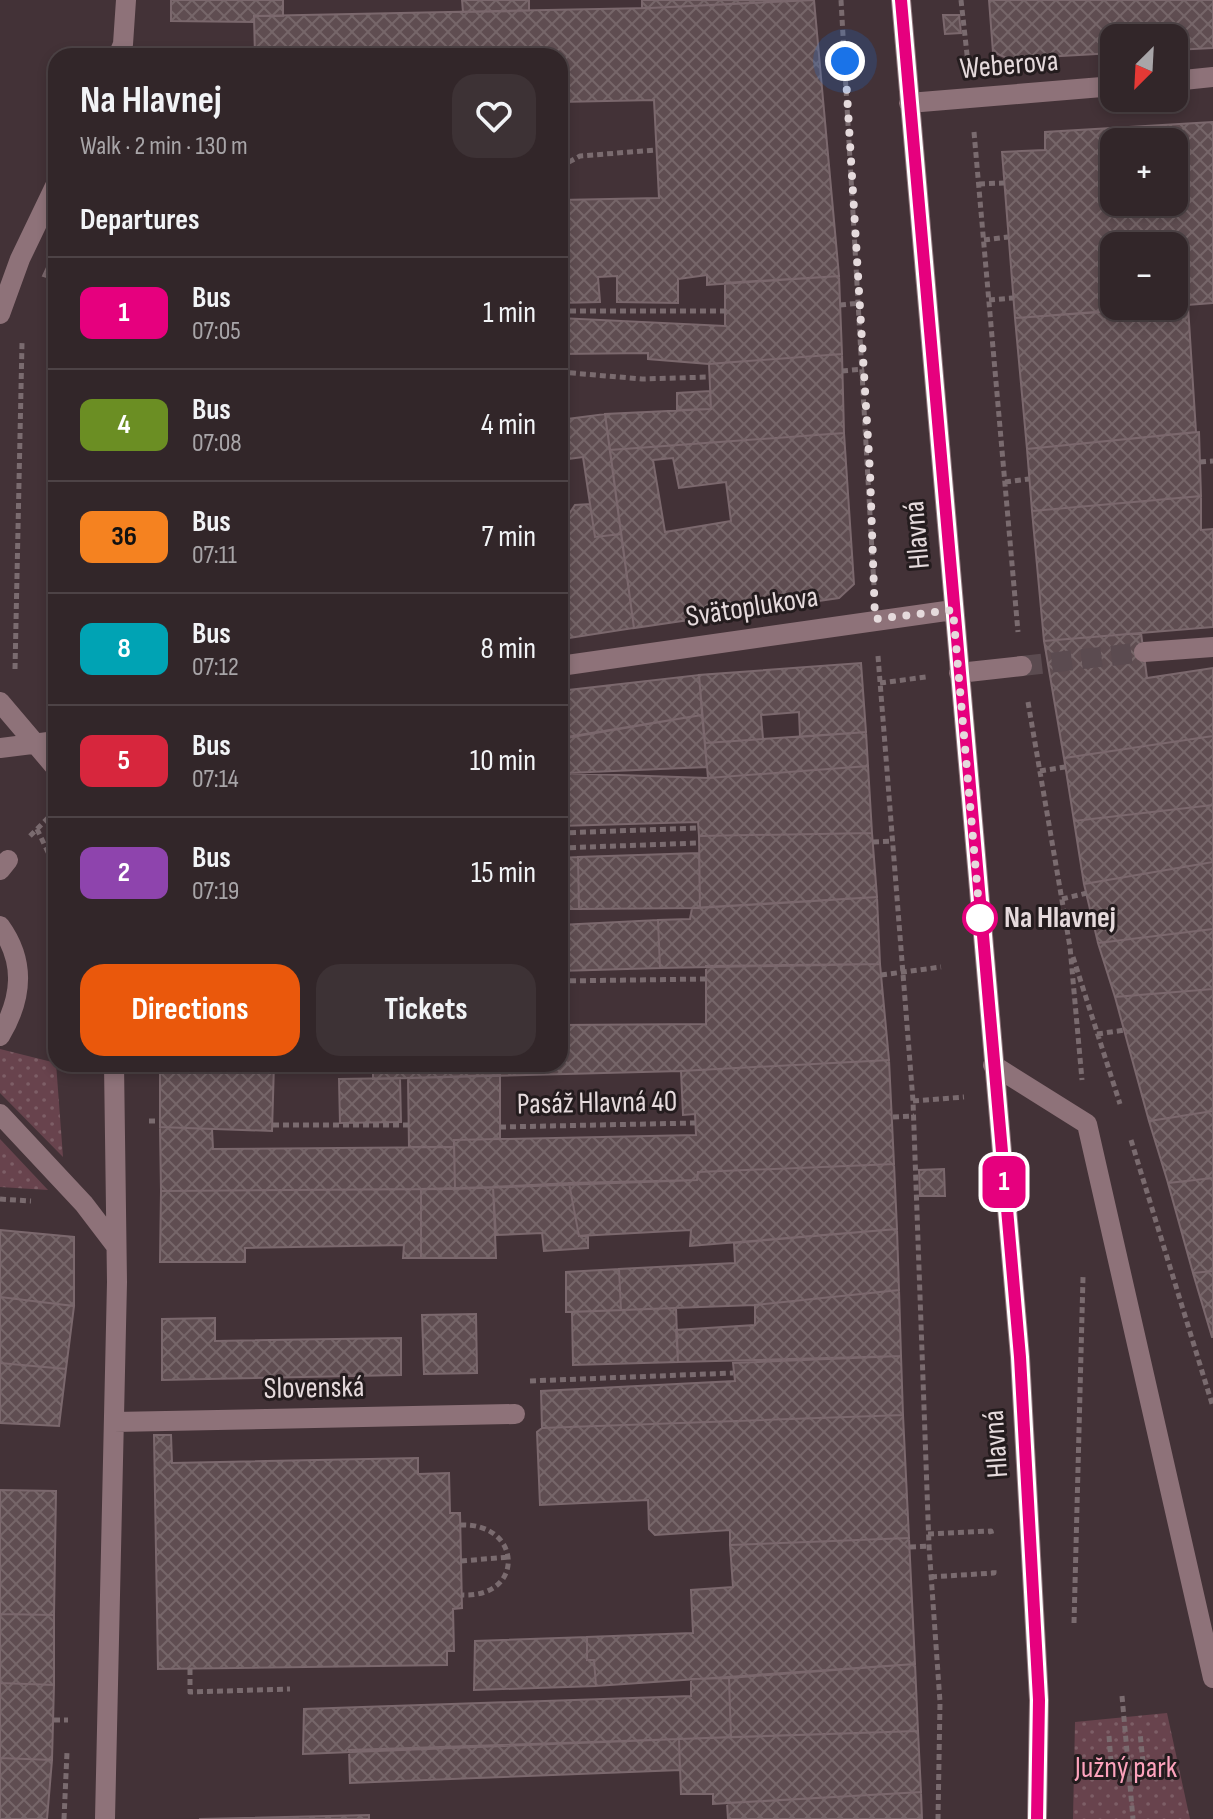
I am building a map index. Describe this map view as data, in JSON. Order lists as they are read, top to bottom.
{
  "streets": {
    "street": [
      "Weberova",
      "Hlavná",
      "Svätoplukova",
      "Slovenská"
    ],
    "path": ["Pasáž Hlavná 40"]
  },
  "crossings": [
    ["Weberova", "Hlavná"],
    ["Hlavná", "Svätoplukova"]
  ],
  "parks": ["Južný park"],
  "places": ["Na Hlavnej"],
  "lines": ["bus line 1"],
  "north": "bottom left",
  "page": {
    "on_map": "1",
    "map_buttons": ["+", "−"],
    "heading": [
      ["Na Hlavnej", "Walk · 2 min · 130 m"],
      "Departures"
    ],
    "list": [
      {
        "mark": "1",
        "name": "Bus",
        "note": "07:05",
        "value": "1 min"
      },
      {
        "mark": "4",
        "name": "Bus",
        "note": "07:08",
        "value": "4 min"
      },
      {
        "mark": "36",
        "name": "Bus",
        "note": "07:11",
        "value": "7 min"
      },
      {
        "mark": "8",
        "name": "Bus",
        "note": "07:12",
        "value": "8 min"
      },
      {
        "mark": "5",
        "name": "Bus",
        "note": "07:14",
        "value": "10 min"
      },
      {
        "mark": "2",
        "name": "Bus",
        "note": "07:19",
        "value": "15 min"
      }
    ],
    "buttons": ["Directions", "Tickets"]
  }
}
